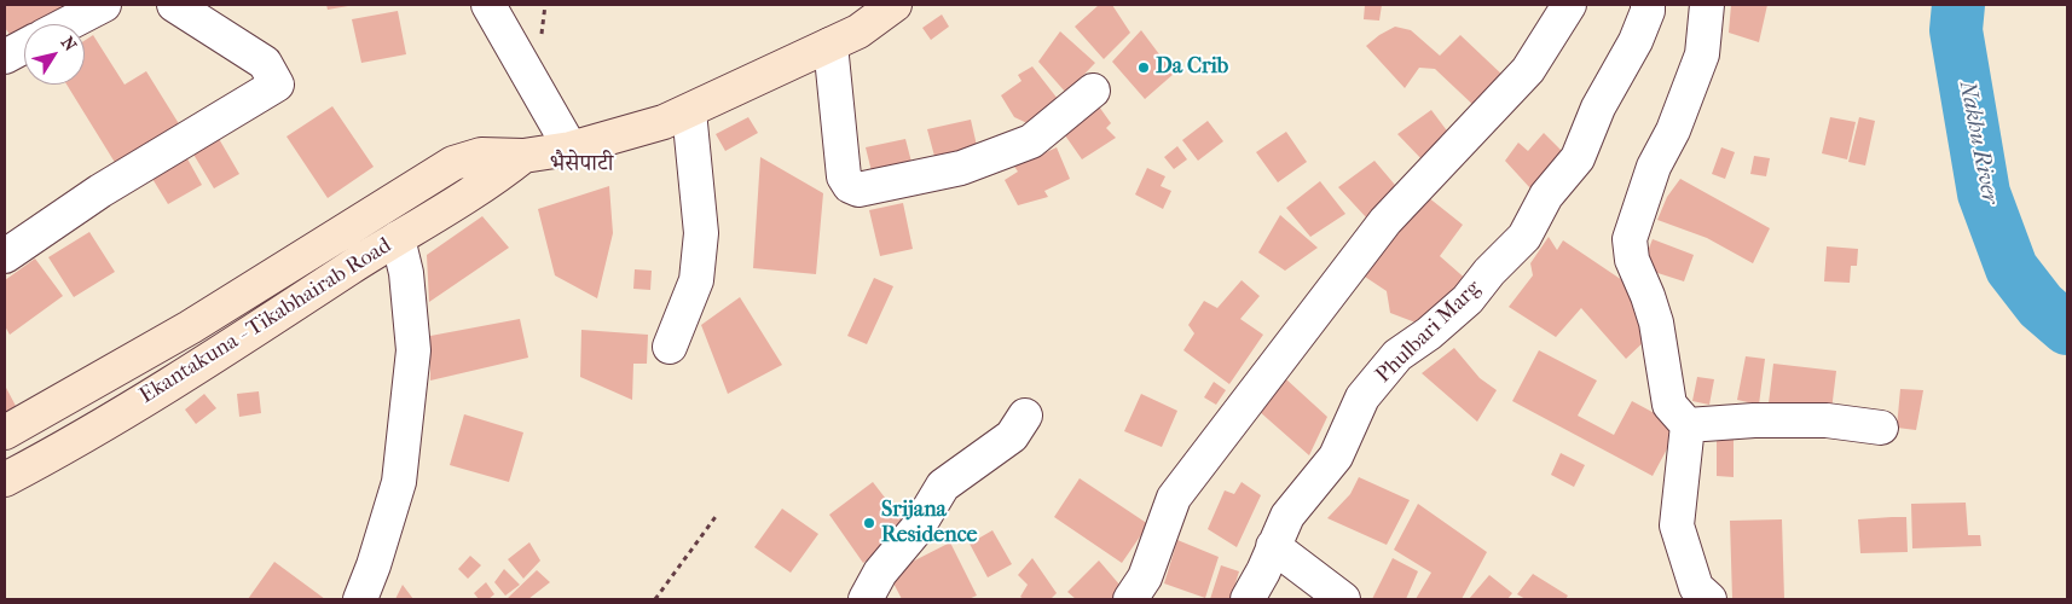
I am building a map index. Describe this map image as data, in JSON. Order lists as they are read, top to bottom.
{
  "streets": {
    "main road": ["Ekantakuna - Tikabhairab Road"],
    "street": ["Phulbari Marg"]
  },
  "districts": ["भैसेपाटी"],
  "water": ["Nakhu River"],
  "places": ["Da Crib", "Srijana Residence"],
  "north": "top right"
}
